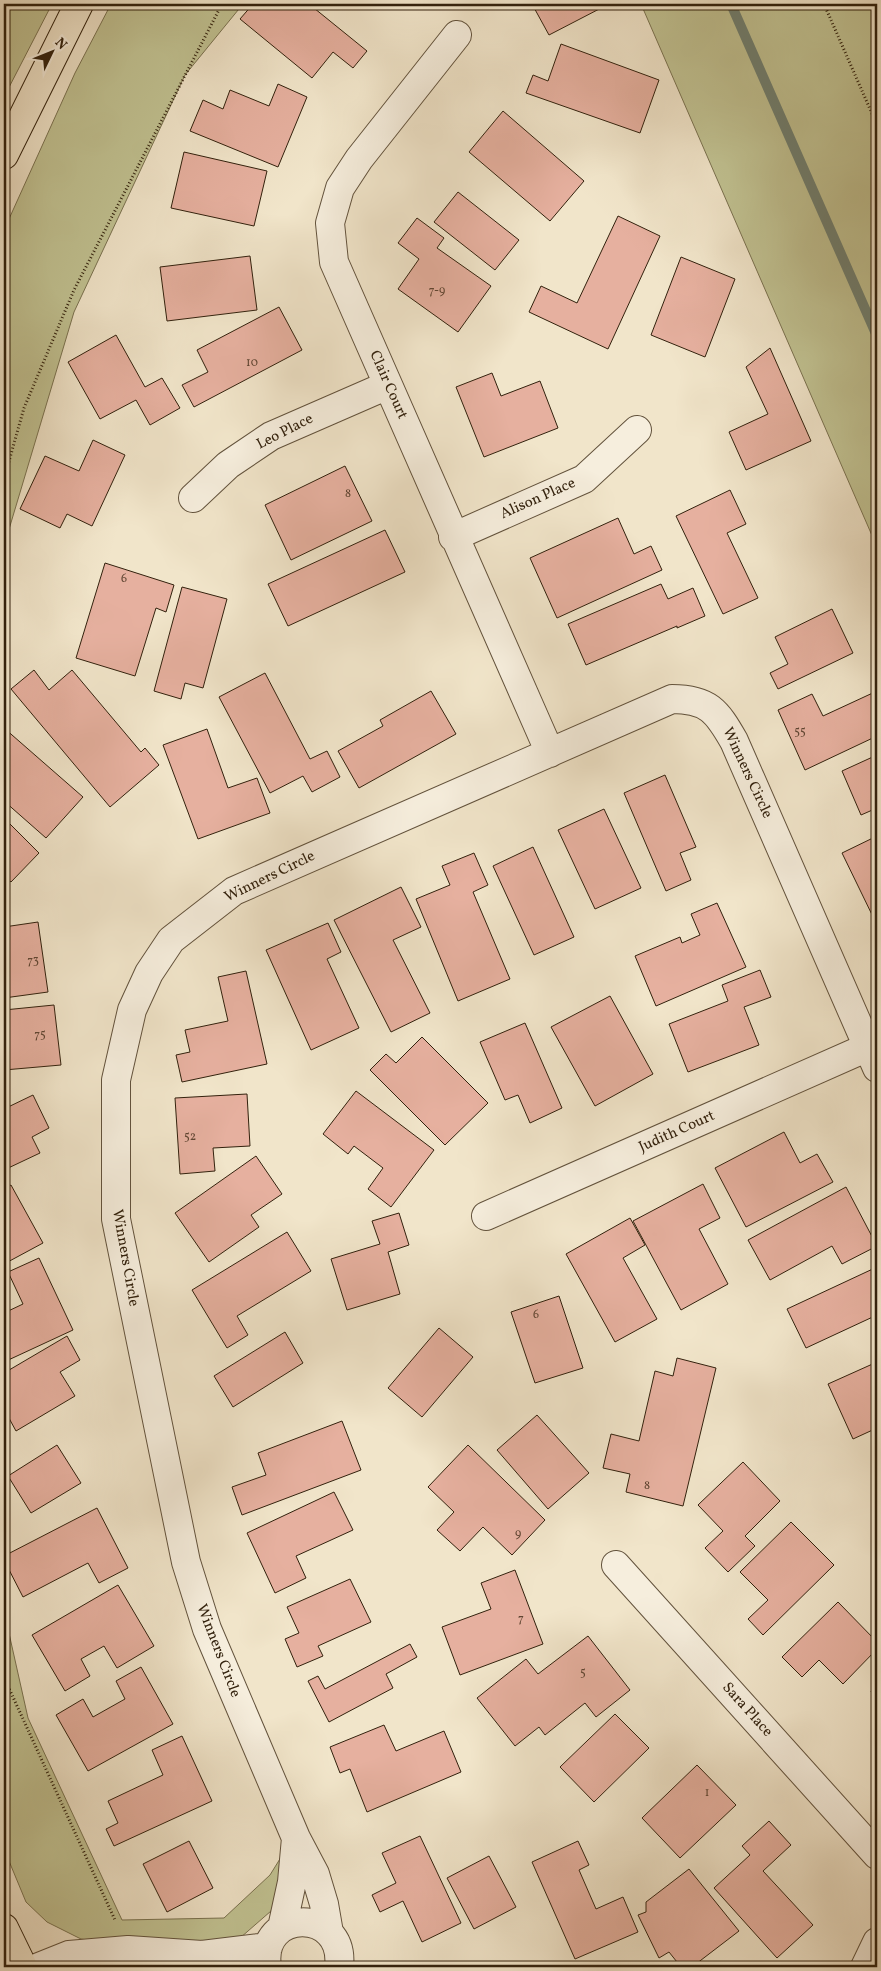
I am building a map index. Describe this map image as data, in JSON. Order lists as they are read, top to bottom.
{
  "streets": {
    "street": [
      "Clair Court",
      "Leo Place",
      "Alison Place",
      "Winners Circle",
      "Judith Court",
      "Sara Place"
    ]
  },
  "crossings": [
    ["Clair Court", "Leo Place"],
    ["Clair Court", "Alison Place"],
    ["Clair Court", "Winners Circle"],
    ["Winners Circle", "Judith Court"]
  ],
  "house_numbers": [
    "7-9",
    "10",
    "8",
    "6",
    "55",
    "73",
    "75",
    "52",
    "6",
    "8",
    "9",
    "7",
    "5",
    "1"
  ],
  "north": "top right"
}
